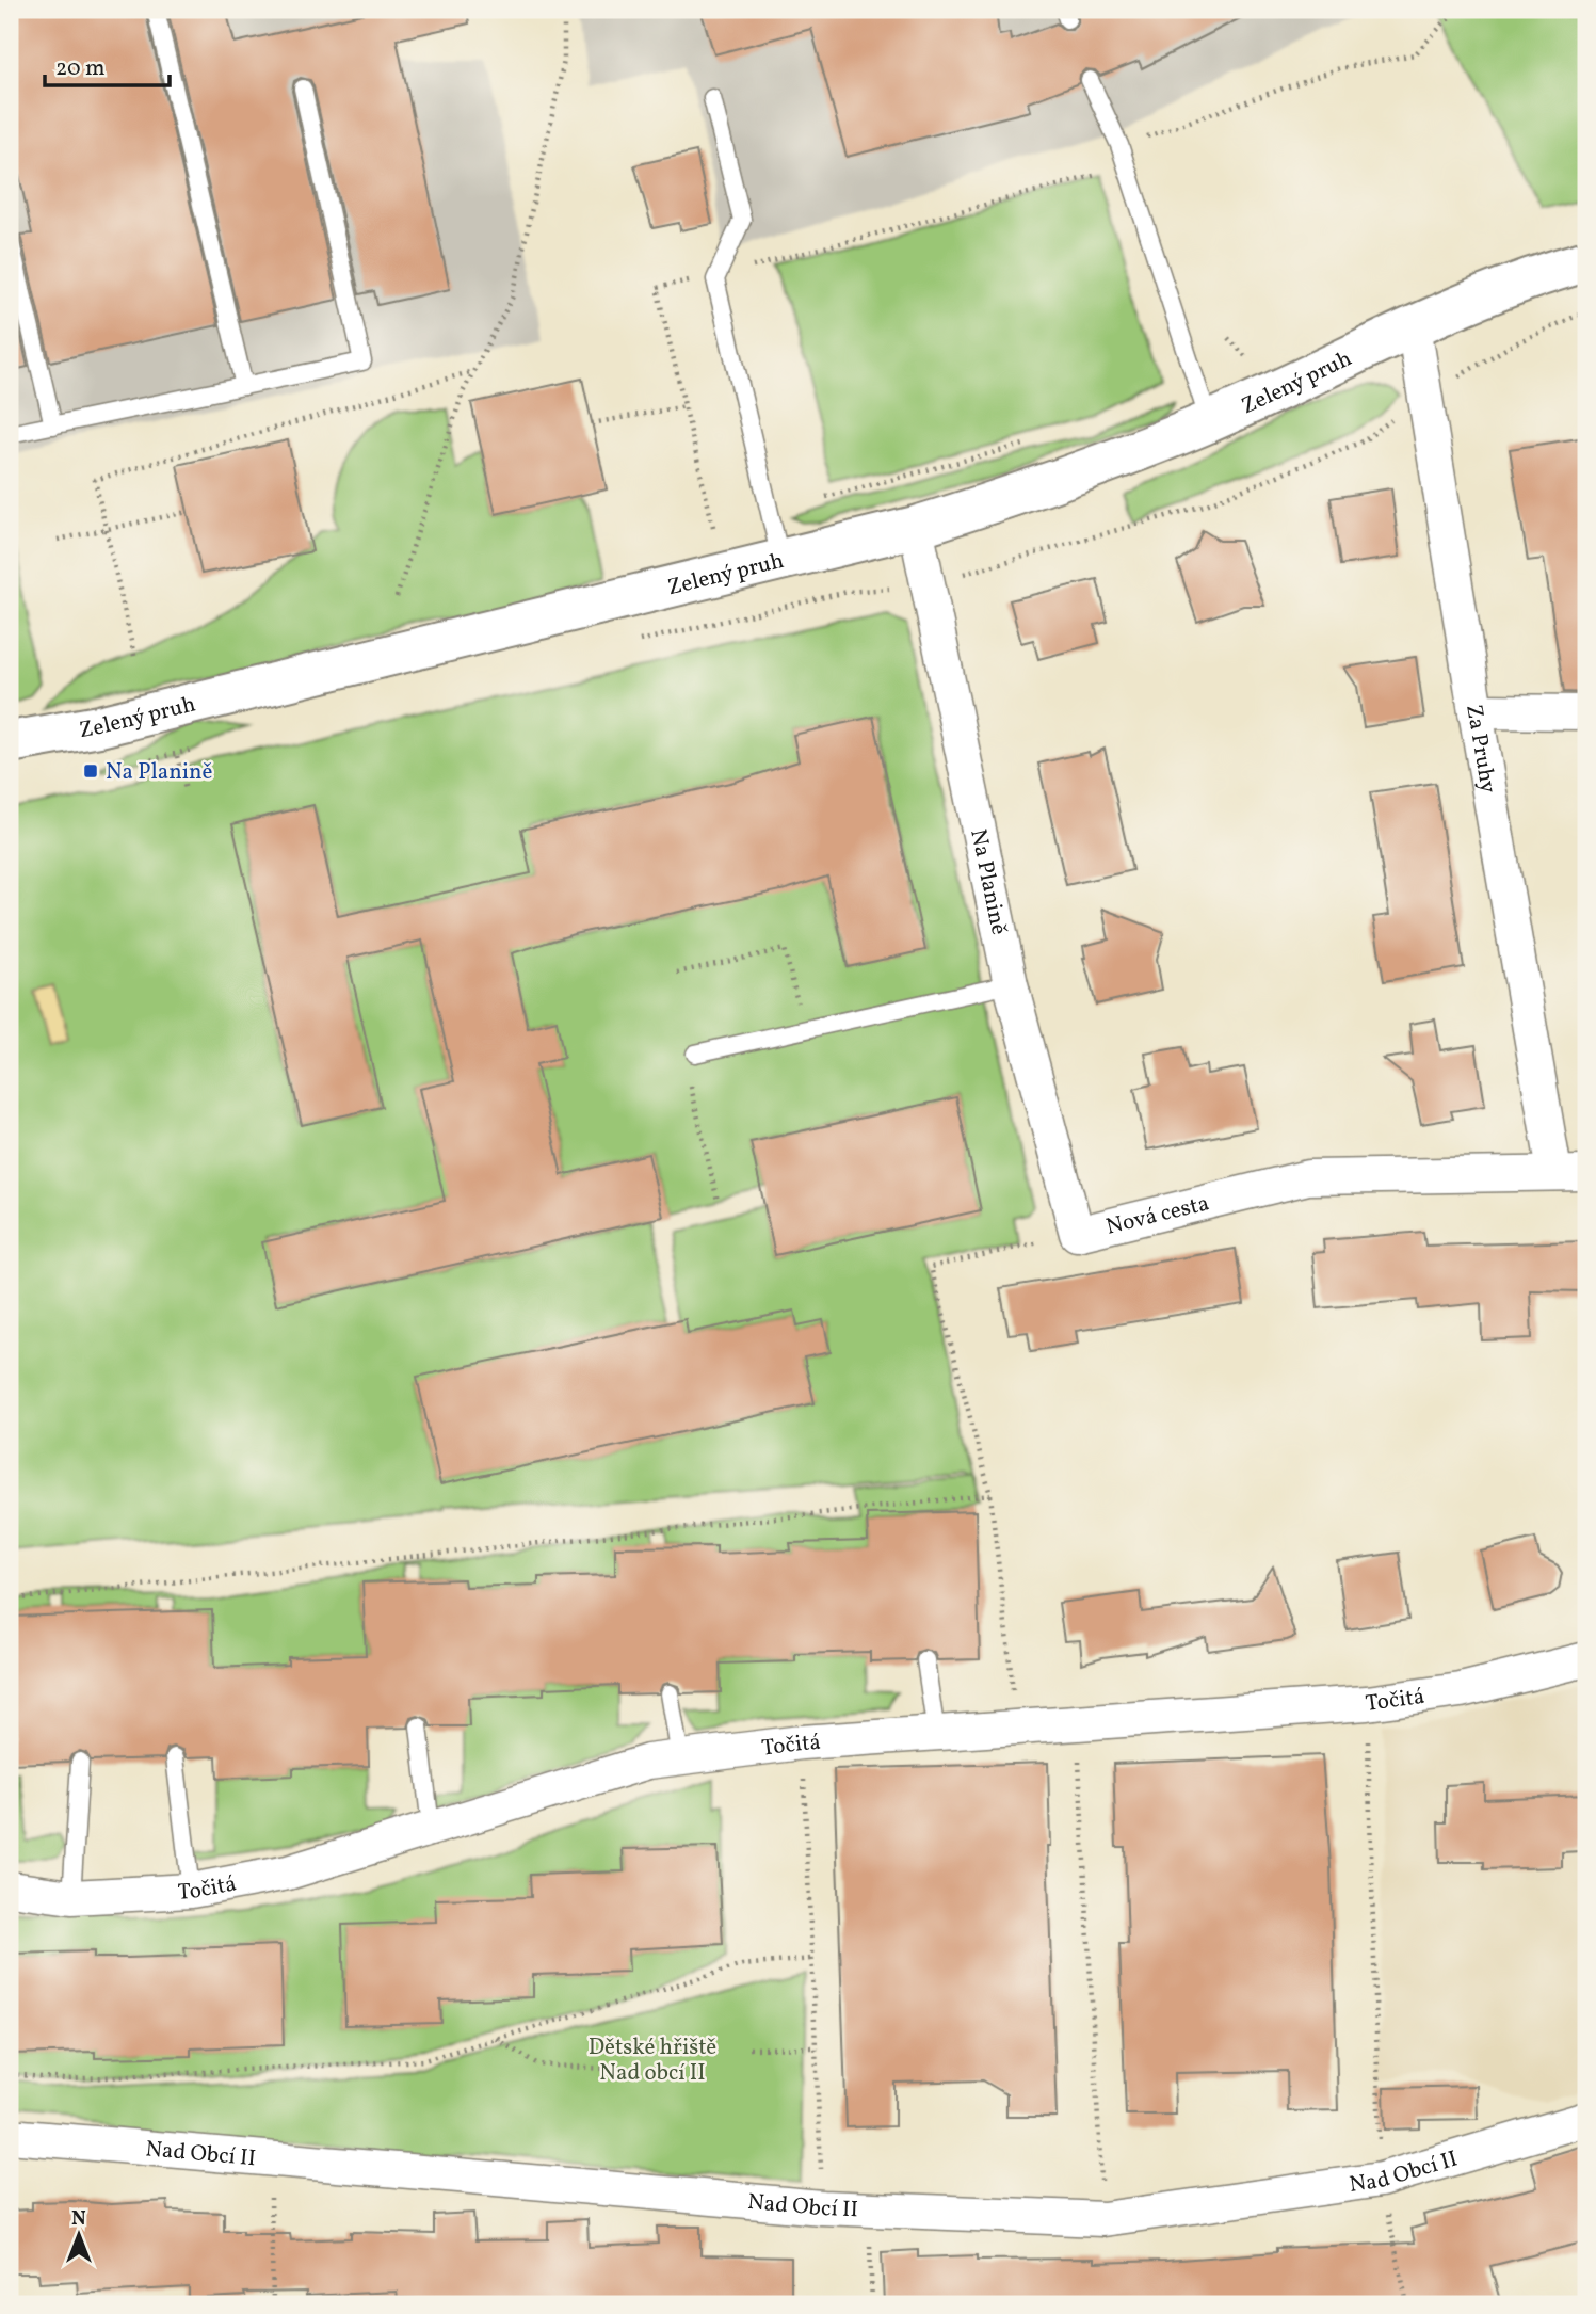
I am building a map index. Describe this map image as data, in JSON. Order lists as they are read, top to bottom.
{
  "streets": {
    "street": [
      "Zelený pruh",
      "Za Pruhy",
      "Na Planině",
      "Nová cesta",
      "Točitá",
      "Nad Obcí II"
    ]
  },
  "crossings": [
    ["Zelený pruh", "Za Pruhy"],
    ["Zelený pruh", "Na Planině"],
    ["Za Pruhy", "Nová cesta"],
    ["Na Planině", "Nová cesta"]
  ],
  "parks": ["Dětské hřiště Nad obcí II"],
  "places": {
    "transit": ["Na Planině"]
  },
  "scale_bar": "20 m",
  "north": "top"
}
